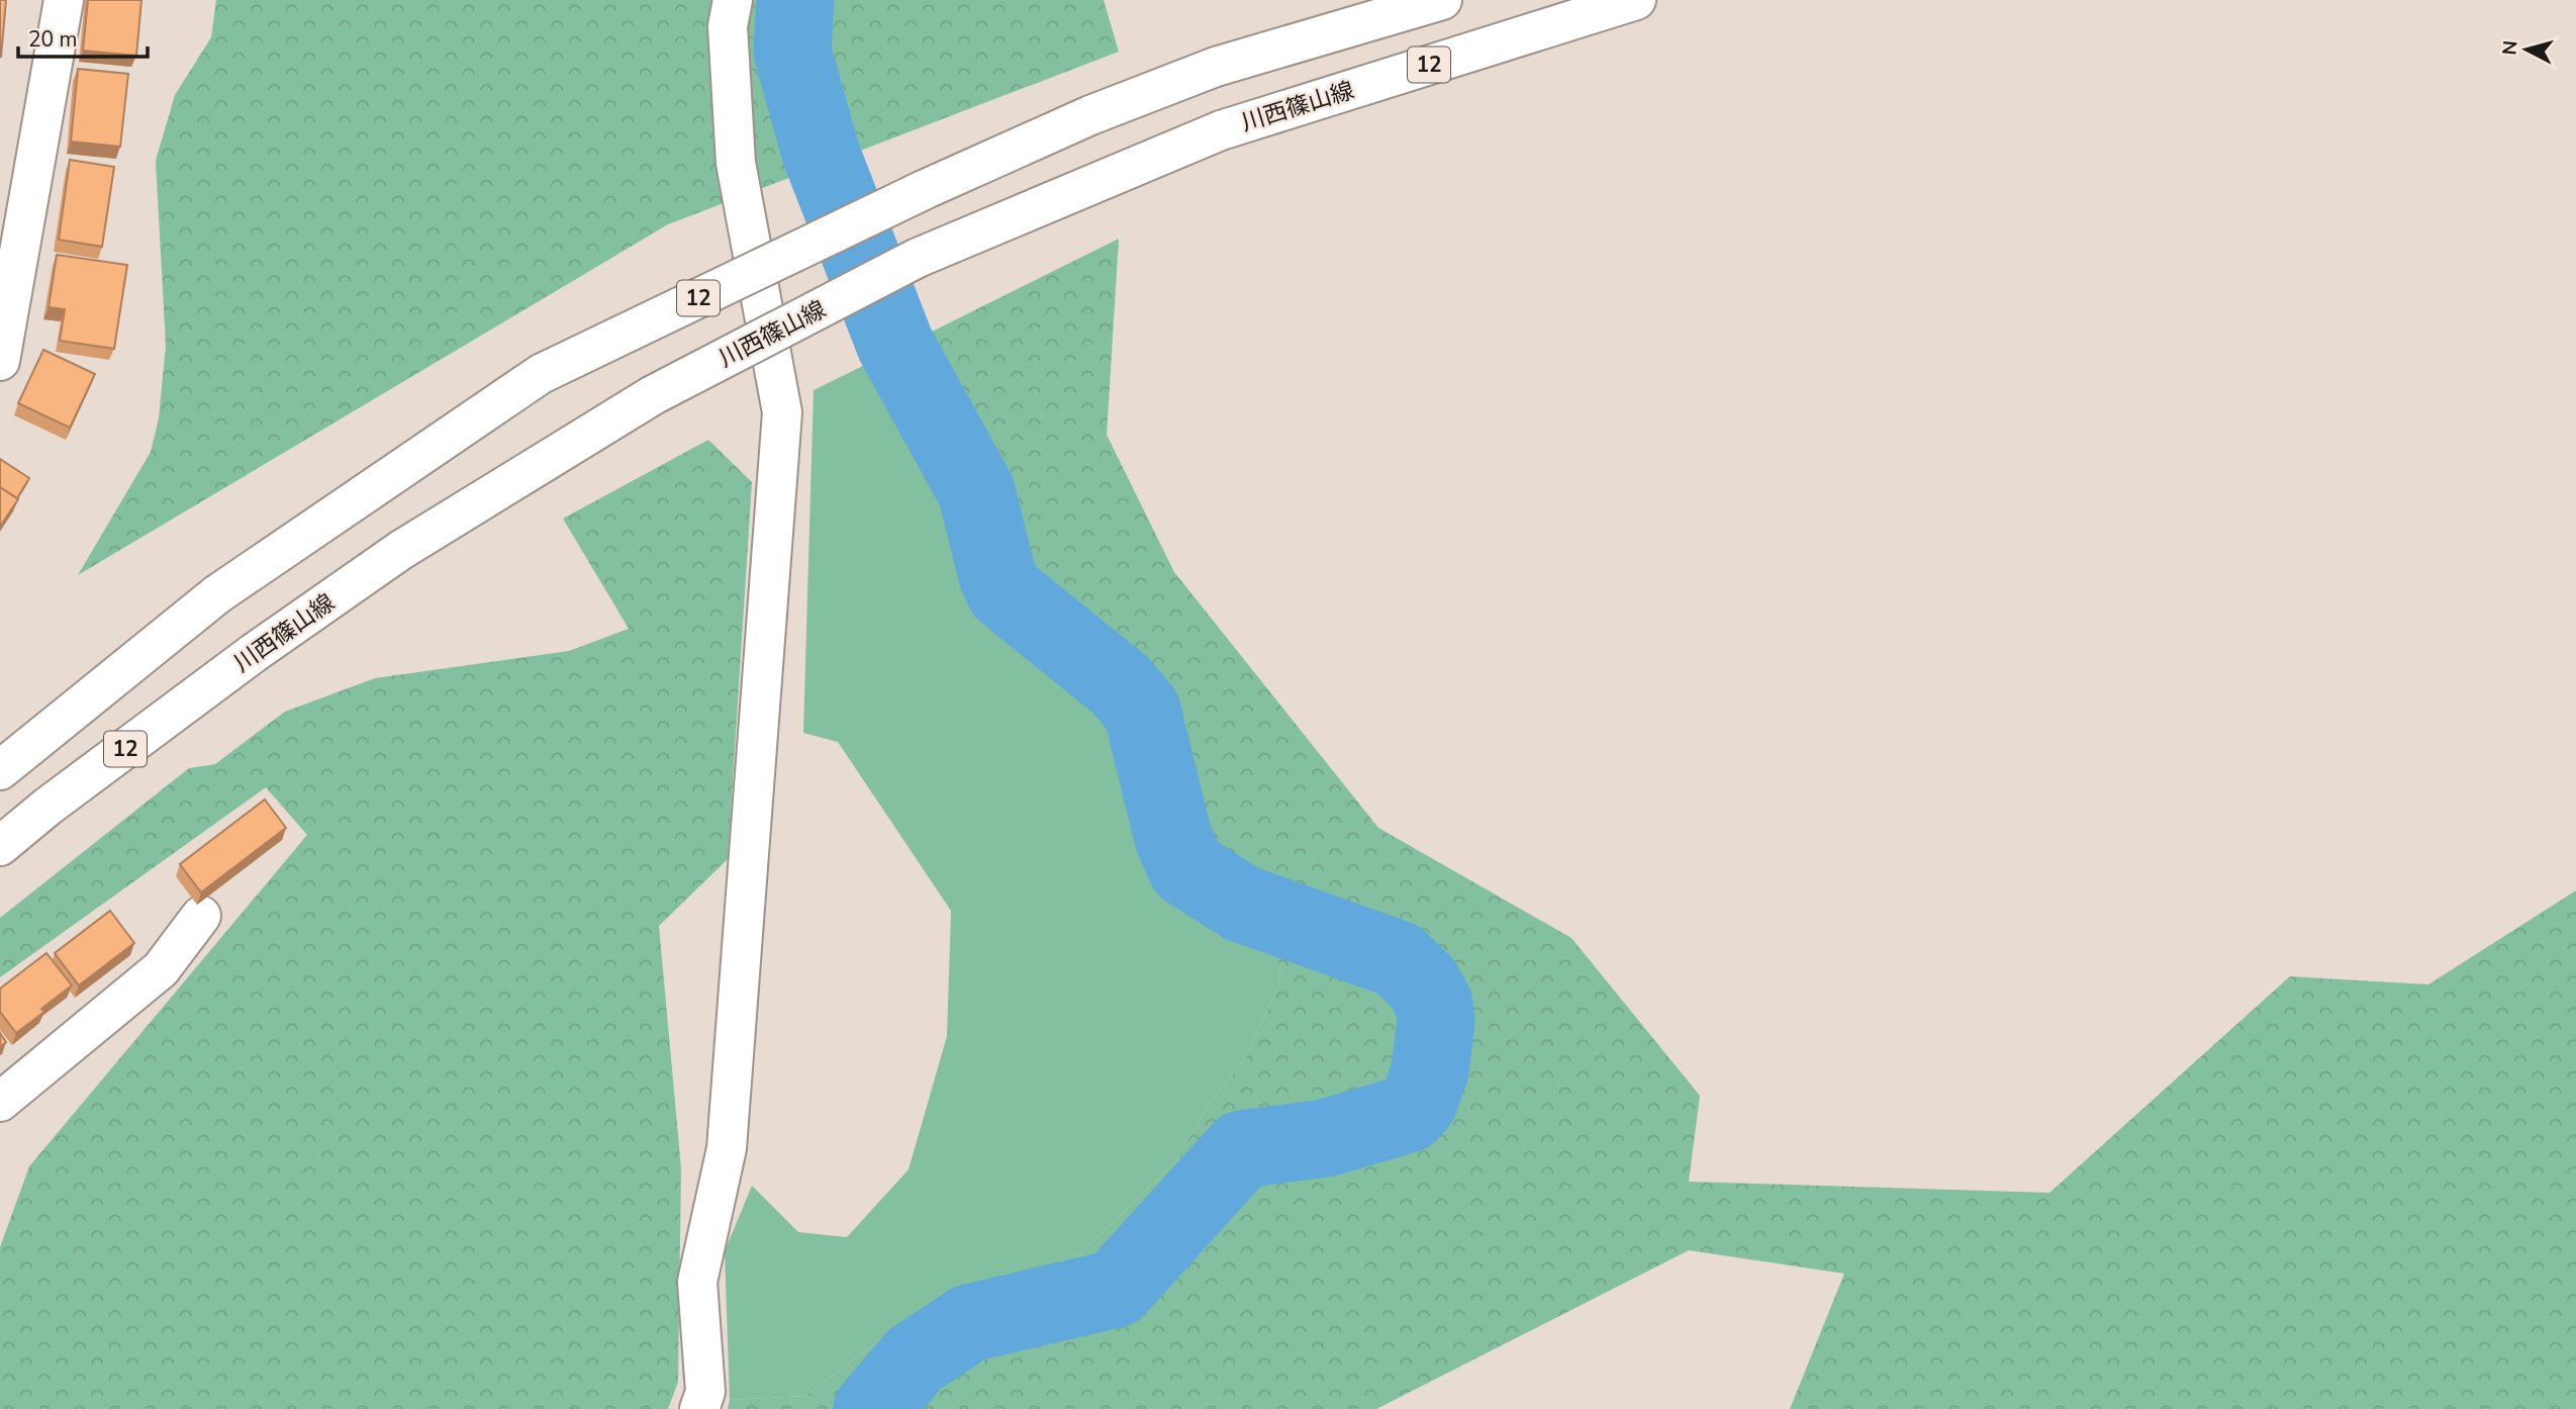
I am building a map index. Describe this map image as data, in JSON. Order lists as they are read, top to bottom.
{
  "streets": {
    "main road": ["12", "川西篠山線"]
  },
  "scale_bar": "20 m",
  "north": "left"
}
